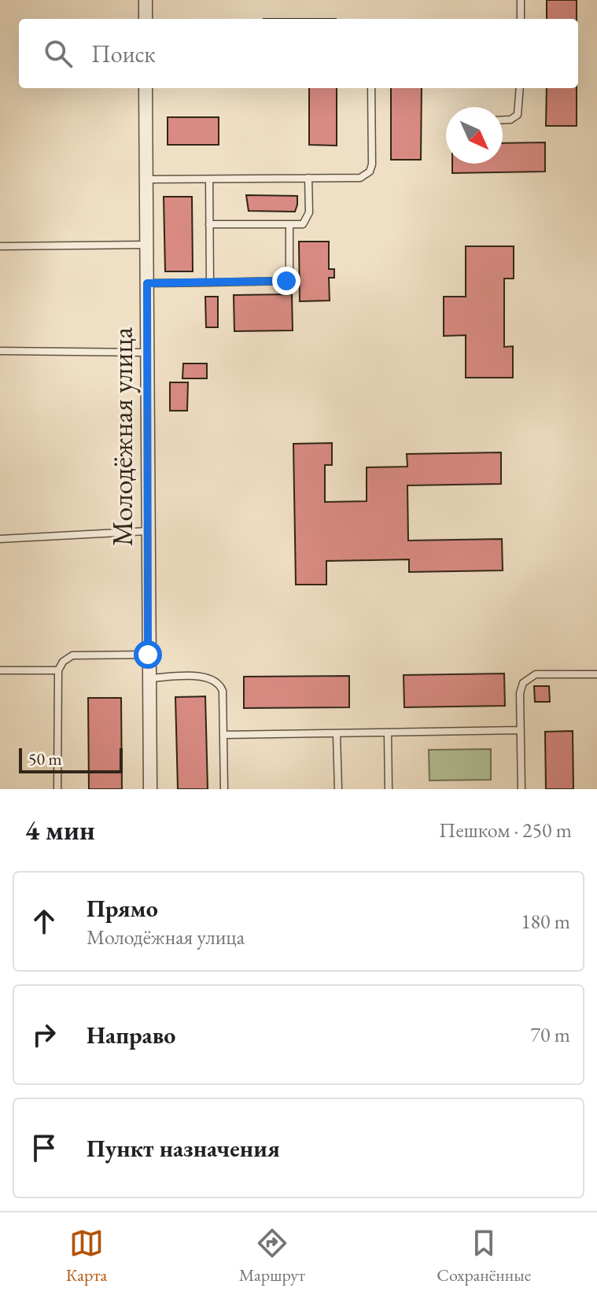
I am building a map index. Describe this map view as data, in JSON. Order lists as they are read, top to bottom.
{
  "streets": {
    "street": ["Молодёжная улица"]
  },
  "scale_bar": "50 m",
  "north": "bottom right",
  "page": {
    "search": "Поиск",
    "scale": "50 m",
    "heading": ["4 мин", "Пешком · 250 m"],
    "list": [
      ["Прямо", "Молодёжная улица", "180 m"],
      ["Направо", "70 m"],
      "Пункт назначения"
    ],
    "nav": ["Карта", "Маршрут", "Сохранённые"]
  }
}
